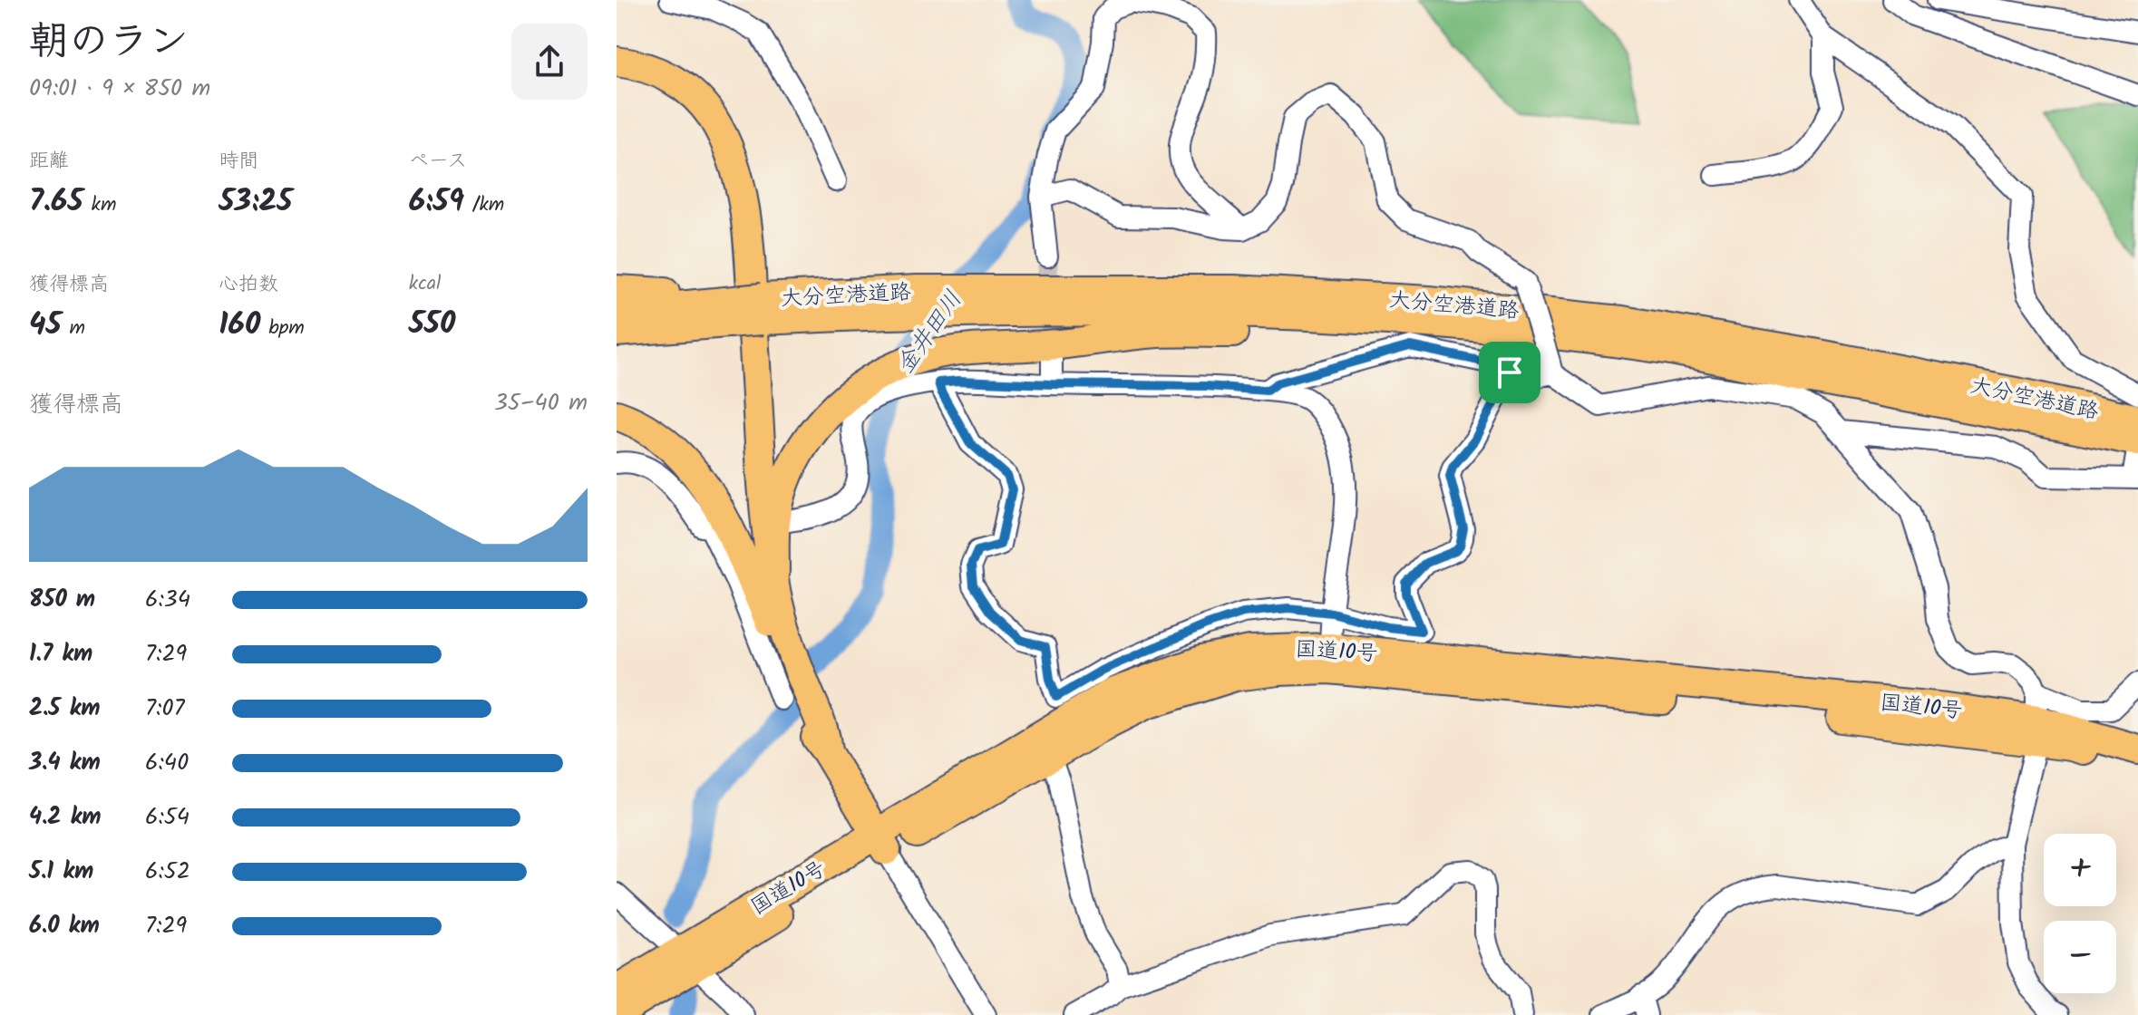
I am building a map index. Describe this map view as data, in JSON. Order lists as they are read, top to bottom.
{
  "streets": {
    "highway": ["大分空港道路", "国道10号"]
  },
  "water": ["金井田川"],
  "page": {
    "heading": ["朝のラン", "09:01 · 9 × 850 m"],
    "stats": [
      ["距離", "7.65 km"],
      ["時間", "53:25"],
      ["ペース", "6:59 /km"],
      ["獲得標高", "45 m"],
      ["心拍数", "160 bpm"],
      ["kcal", "550"]
    ],
    "chart": ["獲得標高", "35–40 m"],
    "list": [
      {
        "name": "850 m",
        "note": "6:34"
      },
      {
        "name": "1.7 km",
        "note": "7:29"
      },
      {
        "name": "2.5 km",
        "note": "7:07"
      },
      {
        "name": "3.4 km",
        "note": "6:40"
      },
      {
        "name": "4.2 km",
        "note": "6:54"
      },
      {
        "name": "5.1 km",
        "note": "6:52"
      },
      {
        "name": "6.0 km",
        "note": "7:29"
      }
    ],
    "map_buttons": ["+", "−"]
  }
}
